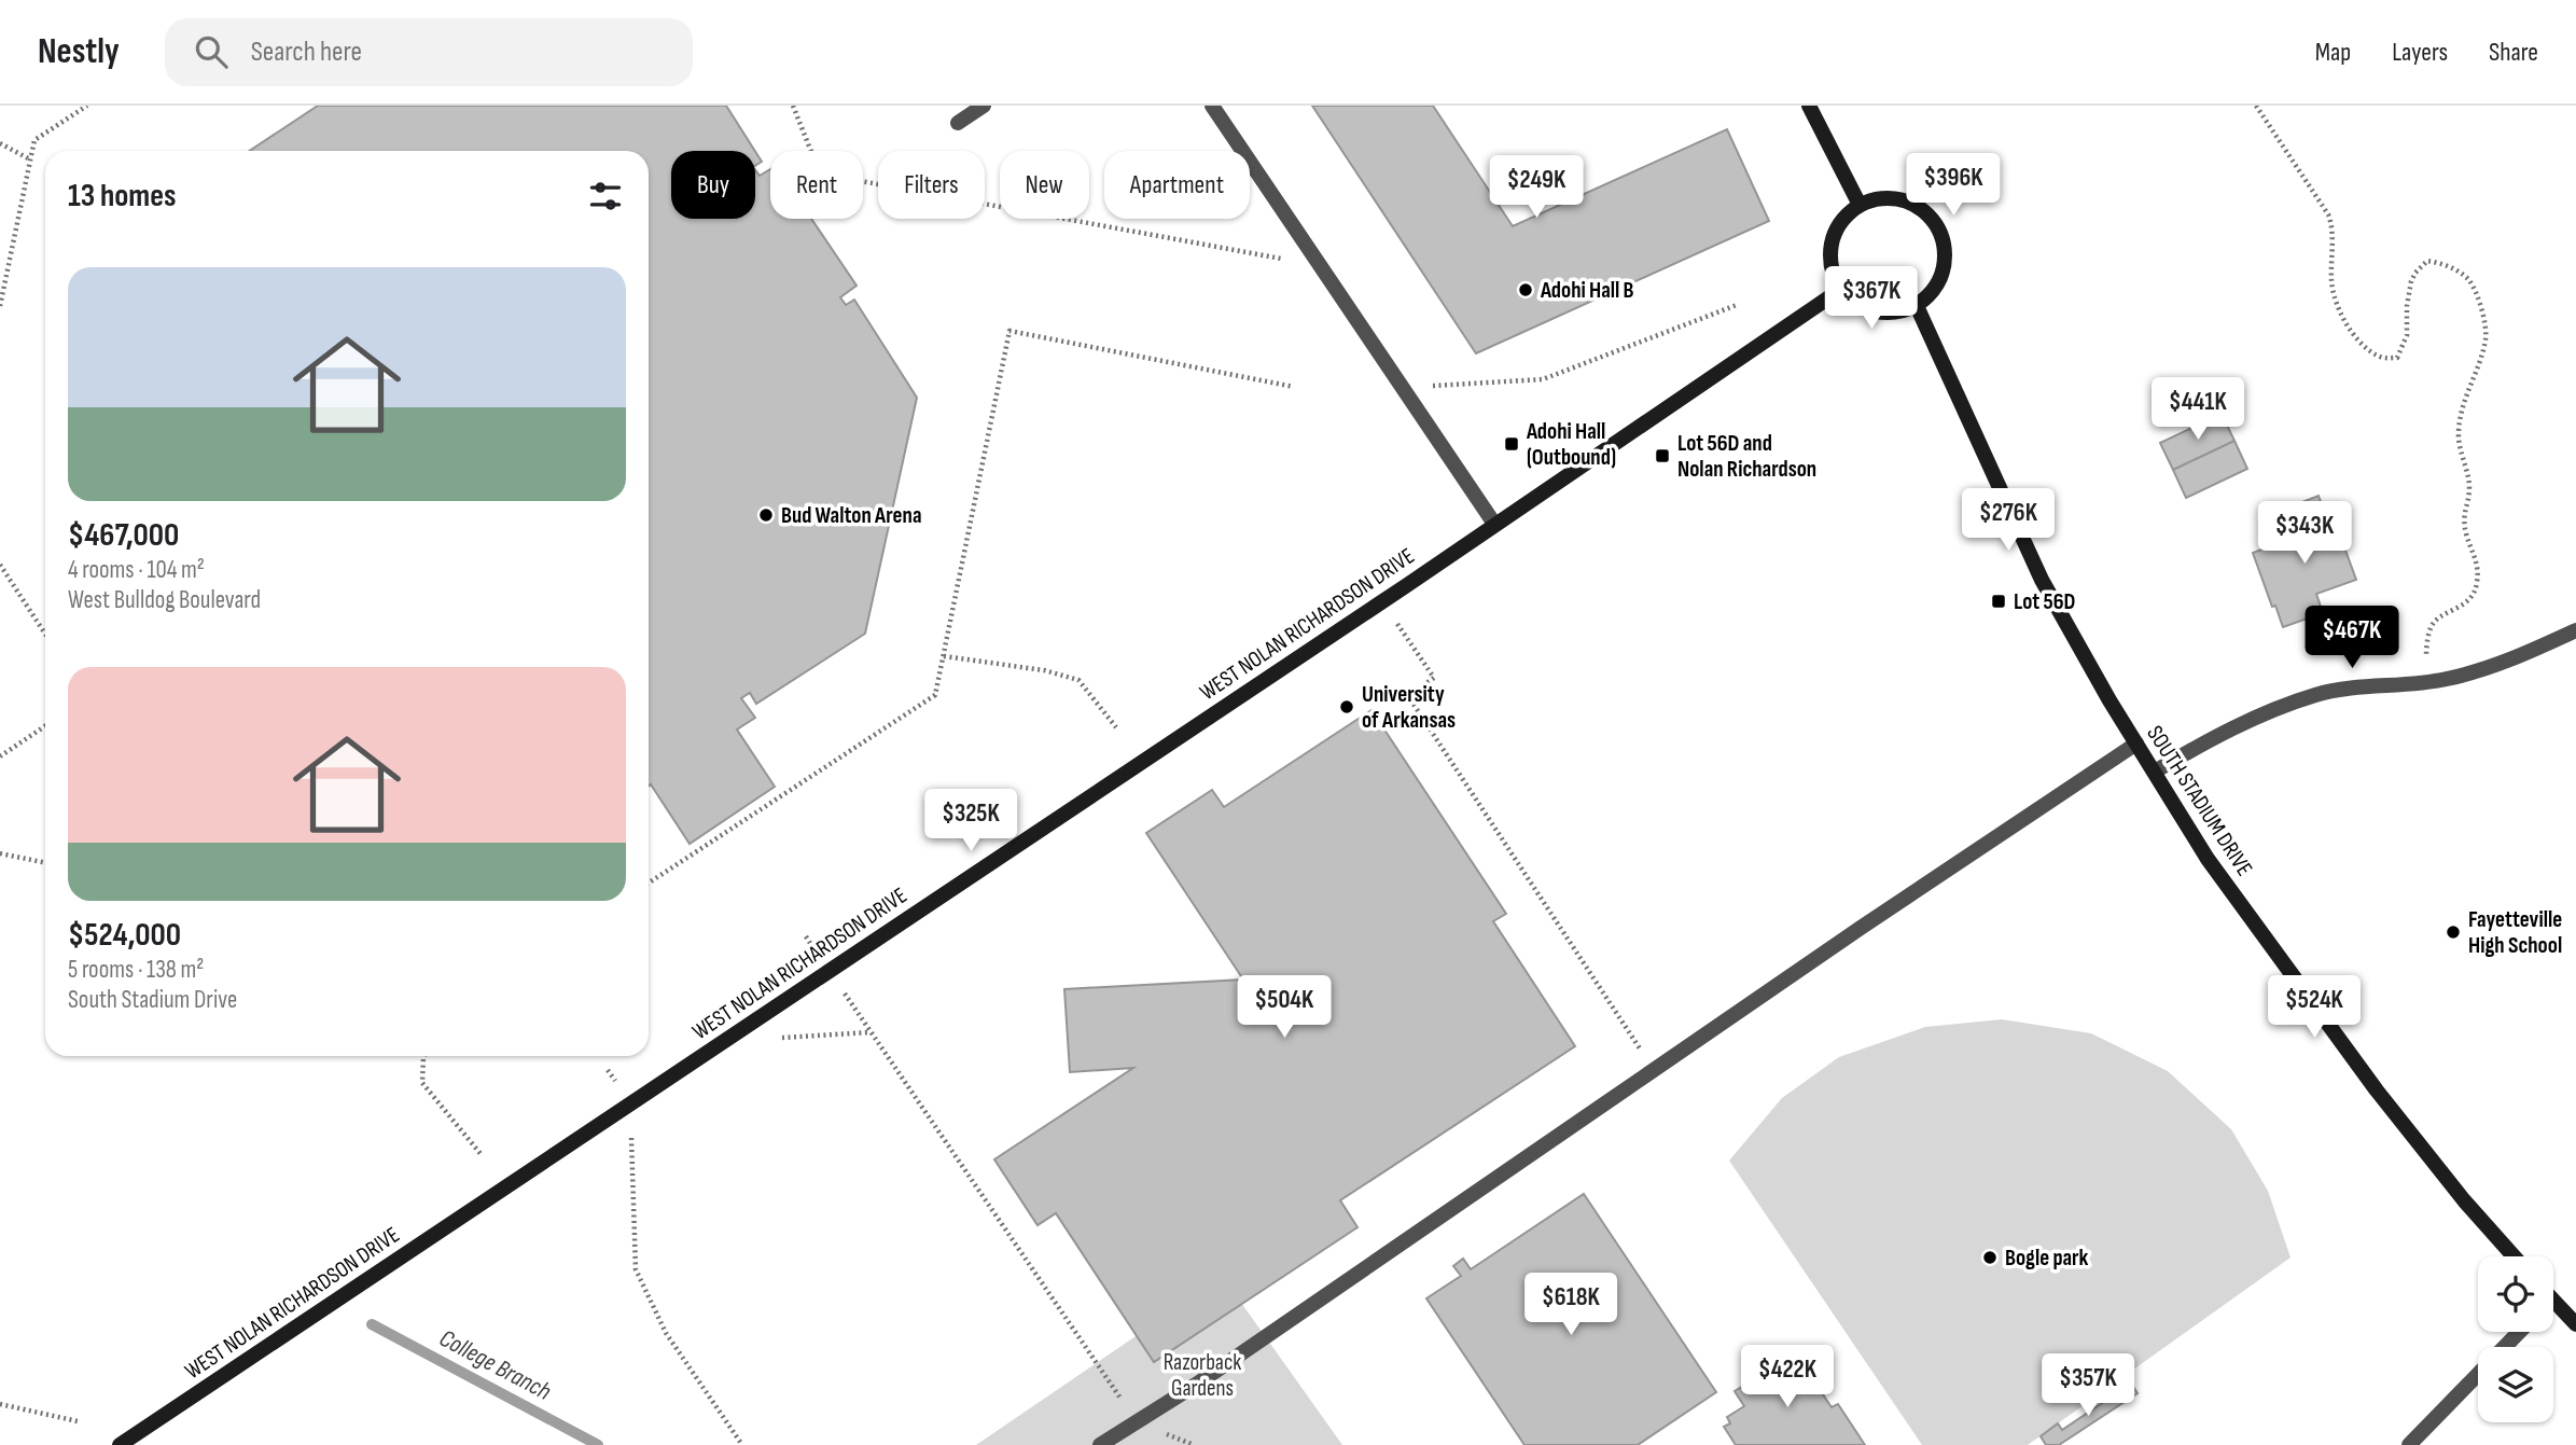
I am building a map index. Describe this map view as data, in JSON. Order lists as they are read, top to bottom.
{
  "streets": {
    "street": ["WEST NOLAN RICHARDSON DRIVE", "SOUTH STADIUM DRIVE"]
  },
  "crossings": [
    ["WEST NOLAN RICHARDSON DRIVE", "SOUTH STADIUM DRIVE"]
  ],
  "water": ["College Branch"],
  "parks": ["Razorback Gardens"],
  "places": {
    "other": [
      "Adohi Hall B",
      "Bud Walton Arena",
      "University of Arkansas",
      "Fayetteville High School",
      "Bogle park"
    ],
    "transit": ["Adohi Hall (Outbound)", "Lot 56D and Nolan Richardson", "Lot 56D"]
  },
  "page": {
    "header": "Nestly",
    "search": "Search here",
    "nav": ["Map", "Layers", "Share"],
    "chip": [
      "Buy",
      "Rent",
      "Filters",
      "New",
      "Apartment"
    ],
    "heading": "13 homes",
    "price": [
      "$396K",
      "$249K",
      "$367K",
      "$441K",
      "$276K",
      "$343K",
      "$467K",
      "$325K",
      "$504K",
      "$524K",
      "$618K",
      "$422K",
      "$357K"
    ],
    "list": [
      {
        "name": "$467,000",
        "note": "4 rooms · 104 m² · West Bulldog Boulevard"
      },
      {
        "name": "$524,000",
        "note": "5 rooms · 138 m² · South Stadium Drive"
      }
    ]
  }
}
